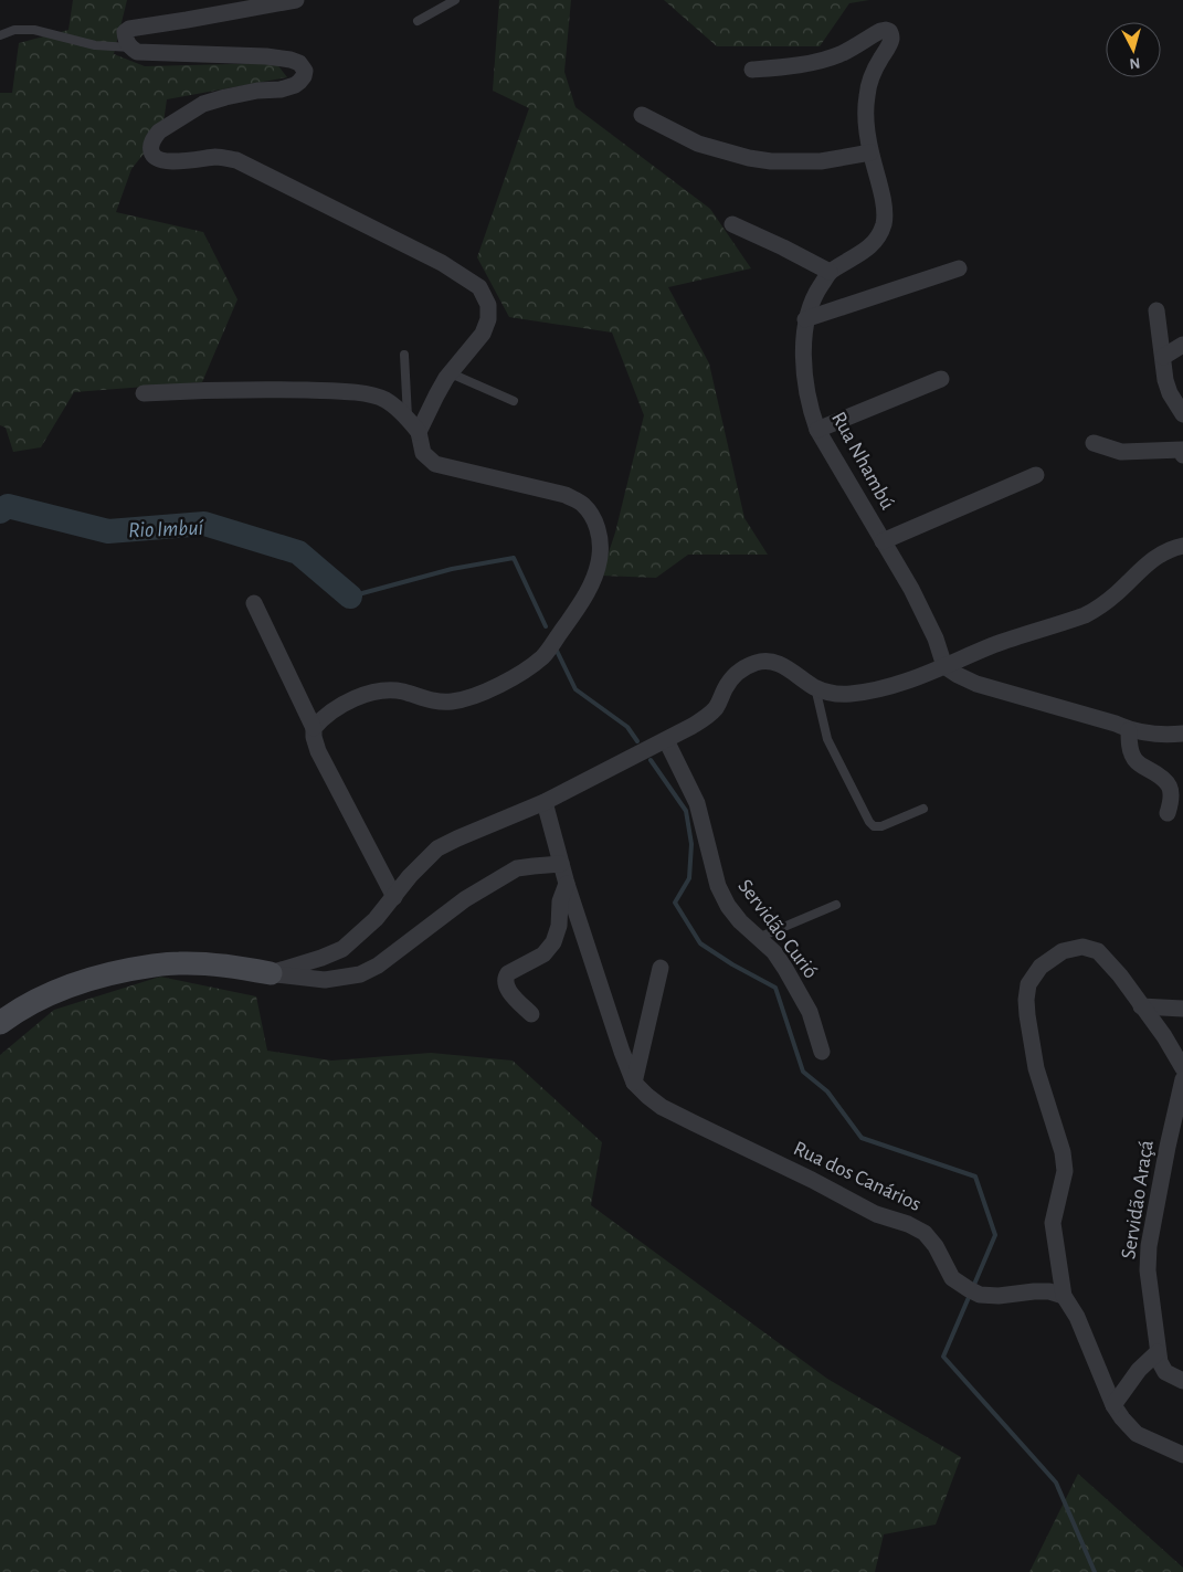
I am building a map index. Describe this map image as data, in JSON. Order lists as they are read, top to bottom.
{
  "streets": {
    "street": [
      "Rua Nhambú",
      "Servidão Curió",
      "Rua dos Canários",
      "Servidão Araçá"
    ]
  },
  "water": ["Rio Imbuí"],
  "north": "bottom"
}
